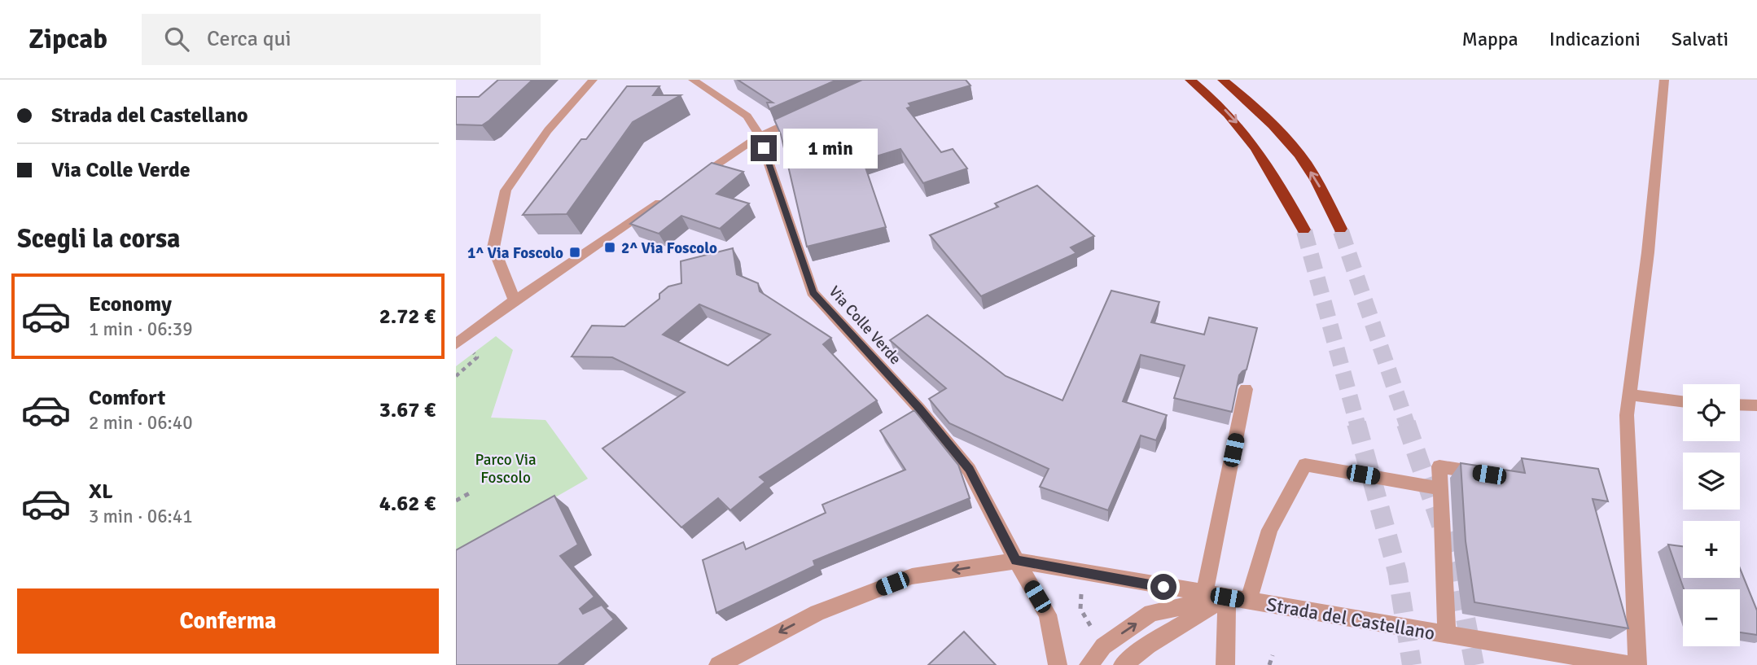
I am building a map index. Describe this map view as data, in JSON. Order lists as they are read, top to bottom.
{
  "streets": {
    "street": ["Via Colle Verde", "Strada del Castellano"]
  },
  "crossings": [
    ["Via Colle Verde", "Strada del Castellano"]
  ],
  "parks": ["Parco Via Foscolo"],
  "places": {
    "transit": ["2^ Via Foscolo", "1^ Via Foscolo"]
  },
  "page": {
    "header": "Zipcab",
    "search": "Cerca qui",
    "nav": ["Mappa", "Indicazioni", "Salvati"],
    "banner": ["Strada del Castellano", "Via Colle Verde"],
    "bubble": "1 min",
    "heading": "Scegli la corsa",
    "list": [
      {
        "name": "Economy",
        "note": "1 min · 06:39",
        "value": "2.72 €"
      },
      {
        "name": "Comfort",
        "note": "2 min · 06:40",
        "value": "3.67 €"
      },
      {
        "name": "XL",
        "note": "3 min · 06:41",
        "value": "4.62 €"
      }
    ],
    "map_buttons": ["+", "−"],
    "buttons": "Conferma"
  }
}
